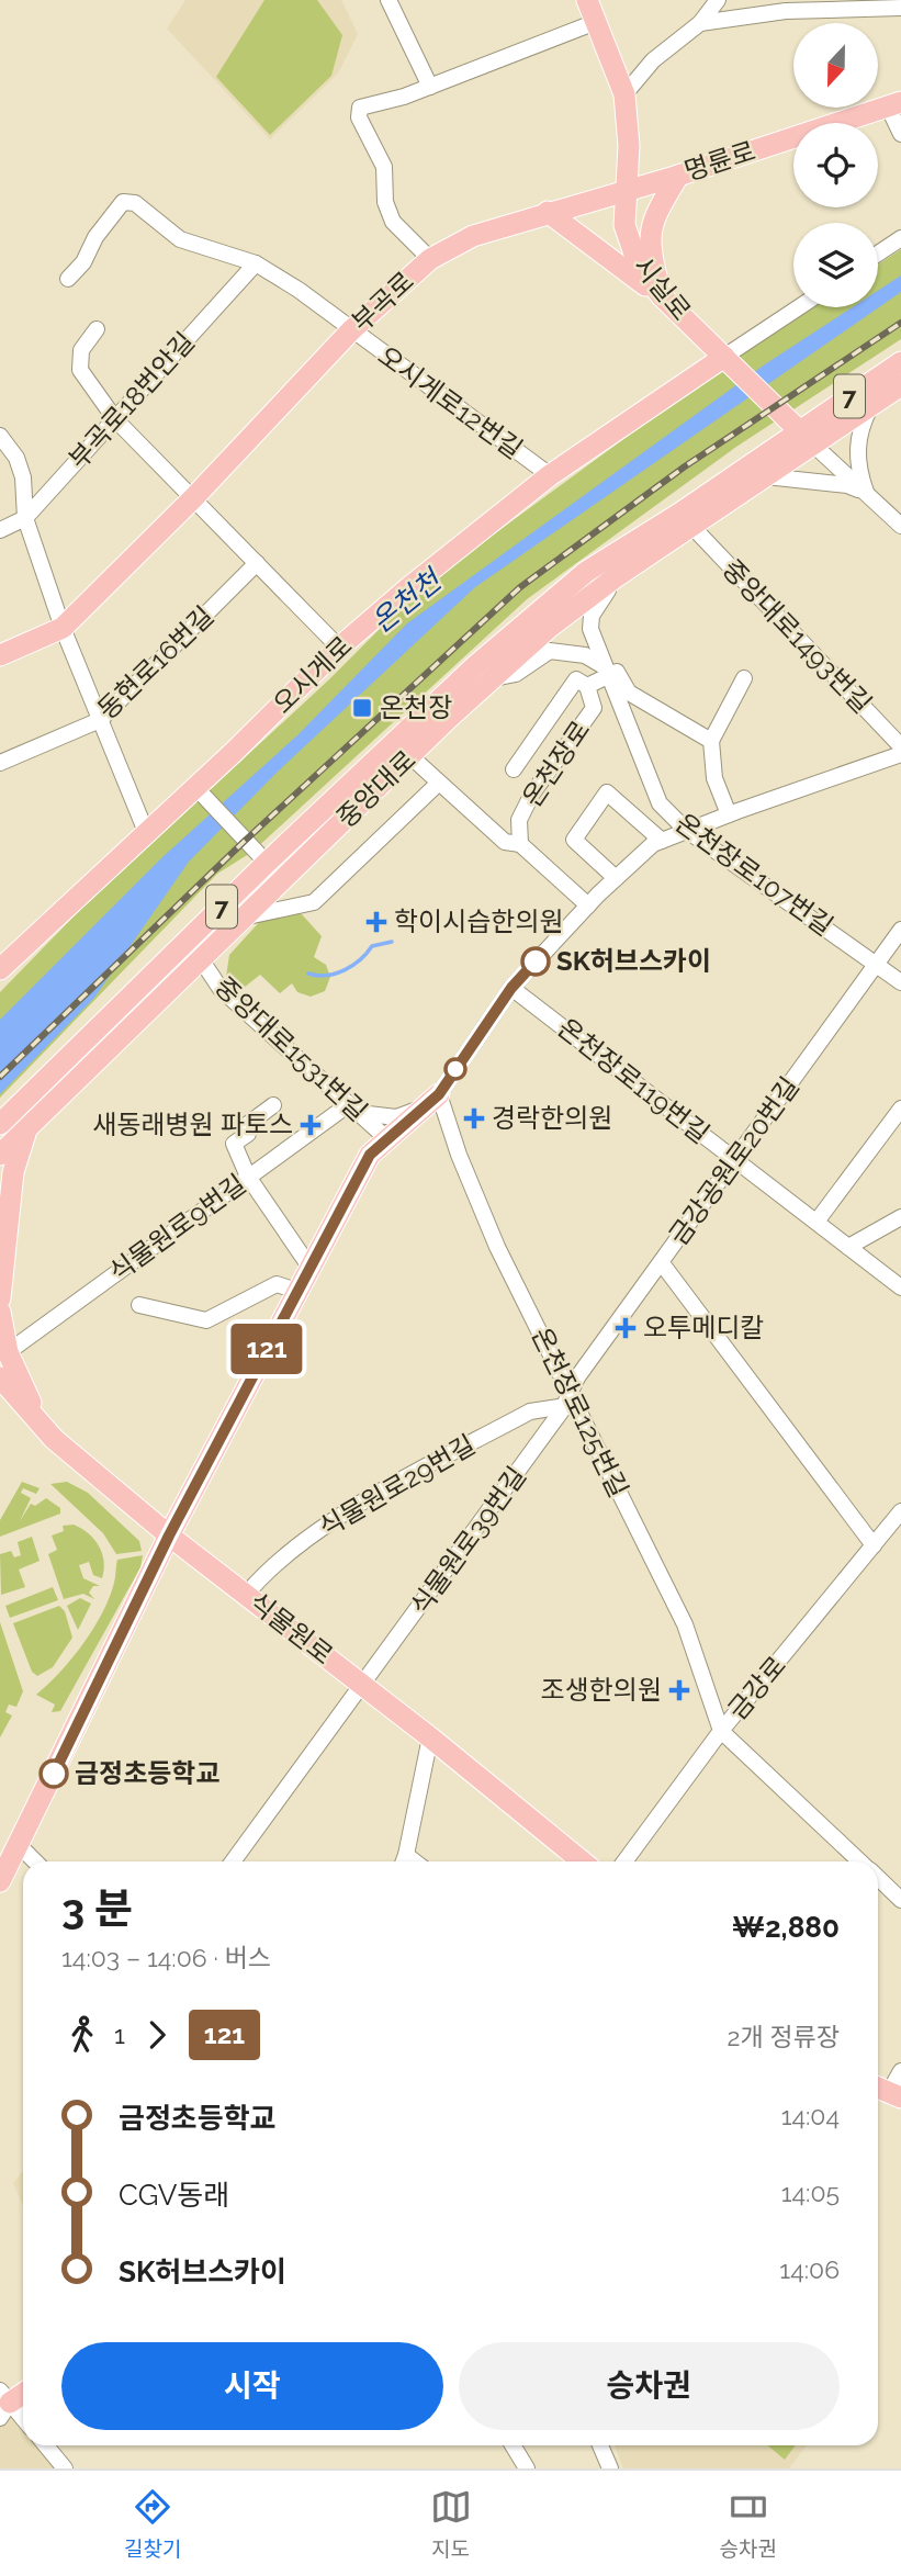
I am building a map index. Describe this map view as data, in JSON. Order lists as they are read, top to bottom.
{
  "streets": {
    "main road": [
      "명륜로",
      "시실로",
      "부곡로",
      "7",
      "오시게로",
      "중앙대로",
      "식물원로"
    ],
    "street": [
      "부곡로18번안길",
      "오시게로12번길",
      "중앙대로1493번길",
      "동현로16번길",
      "온천장로",
      "온천장로107번길",
      "중앙대로1531번길",
      "온천장로119번길",
      "금강공원로20번길",
      "식물원로9번길",
      "온천장로125번길",
      "식물원로29번길",
      "식물원로39번길",
      "금강로"
    ]
  },
  "crossings": [
    ["명륜로", "시실로"],
    ["명륜로", "부곡로"],
    ["시실로", "부곡로"],
    ["시실로", "오시게로"],
    ["시실로", "중앙대로"],
    ["부곡로", "오시게로12번길"],
    ["부곡로18번안길", "오시게로12번길"],
    ["오시게로12번길", "오시게로"],
    ["중앙대로1493번길", "중앙대로"],
    ["온천장로", "온천장로107번길"],
    ["중앙대로", "온천장로107번길"],
    ["중앙대로", "중앙대로1531번길"],
    ["온천장로107번길", "금강공원로20번길"],
    ["중앙대로1531번길", "식물원로9번길"],
    ["온천장로119번길", "금강공원로20번길"],
    ["금강공원로20번길", "온천장로125번길"],
    ["금강공원로20번길", "식물원로29번길"],
    ["금강공원로20번길", "식물원로39번길"],
    ["온천장로125번길", "식물원로29번길"],
    ["온천장로125번길", "식물원로39번길"],
    ["온천장로125번길", "금강로"],
    ["식물원로29번길", "식물원로39번길"],
    ["식물원로29번길", "식물원로"],
    ["식물원로39번길", "식물원로"]
  ],
  "water": ["온천천"],
  "places": {
    "transit": ["온천장"],
    "health": [
      "학이시습한의원",
      "경락한의원",
      "새동래병원 파토스",
      "오투메디칼",
      "조생한의원"
    ],
    "other": ["SK허브스카이", "금정초등학교"]
  },
  "lines": ["bus line 121"],
  "north": "bottom",
  "page": {
    "on_map": "121",
    "heading": ["3 분", "14:03 – 14:06 · 버스", "₩2,880"],
    "legs": ["1", "121", "2개 정류장"],
    "list": [
      {
        "name": "금정초등학교",
        "value": "14:04"
      },
      {
        "name": "CGV동래",
        "value": "14:05"
      },
      {
        "name": "SK허브스카이",
        "value": "14:06"
      }
    ],
    "buttons": ["시작", "승차권"],
    "tabs": ["길찾기", "지도", "승차권"]
  }
}
